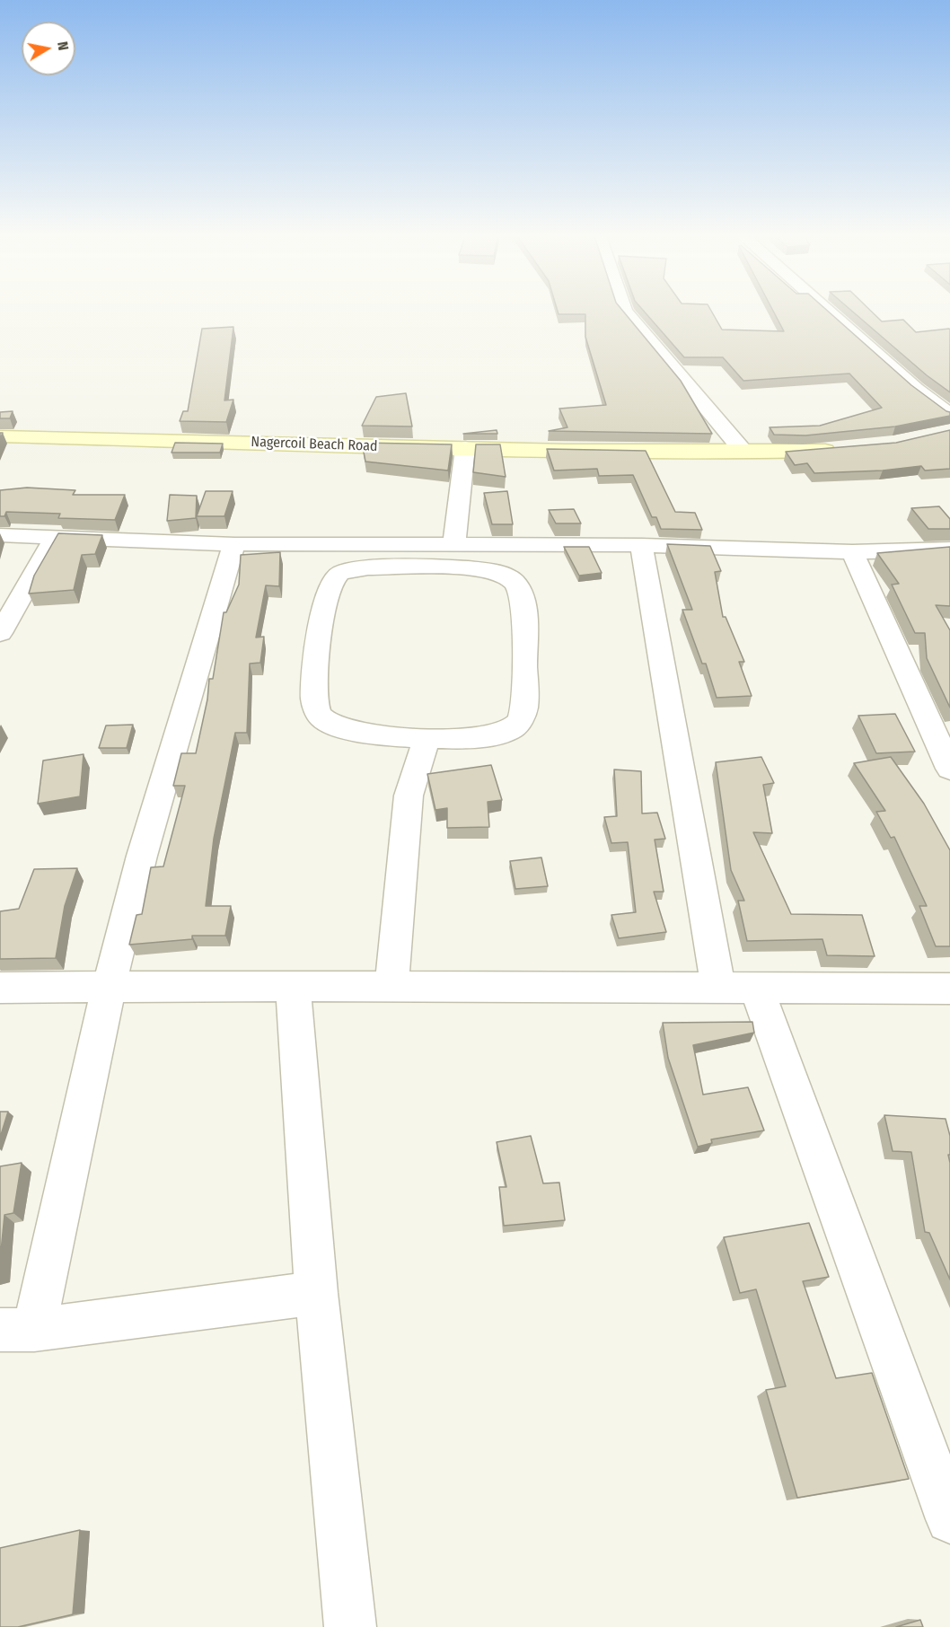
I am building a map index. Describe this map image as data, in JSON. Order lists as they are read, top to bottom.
{
  "streets": {
    "main road": ["Nagercoil Beach Road"]
  },
  "north": "right"
}
